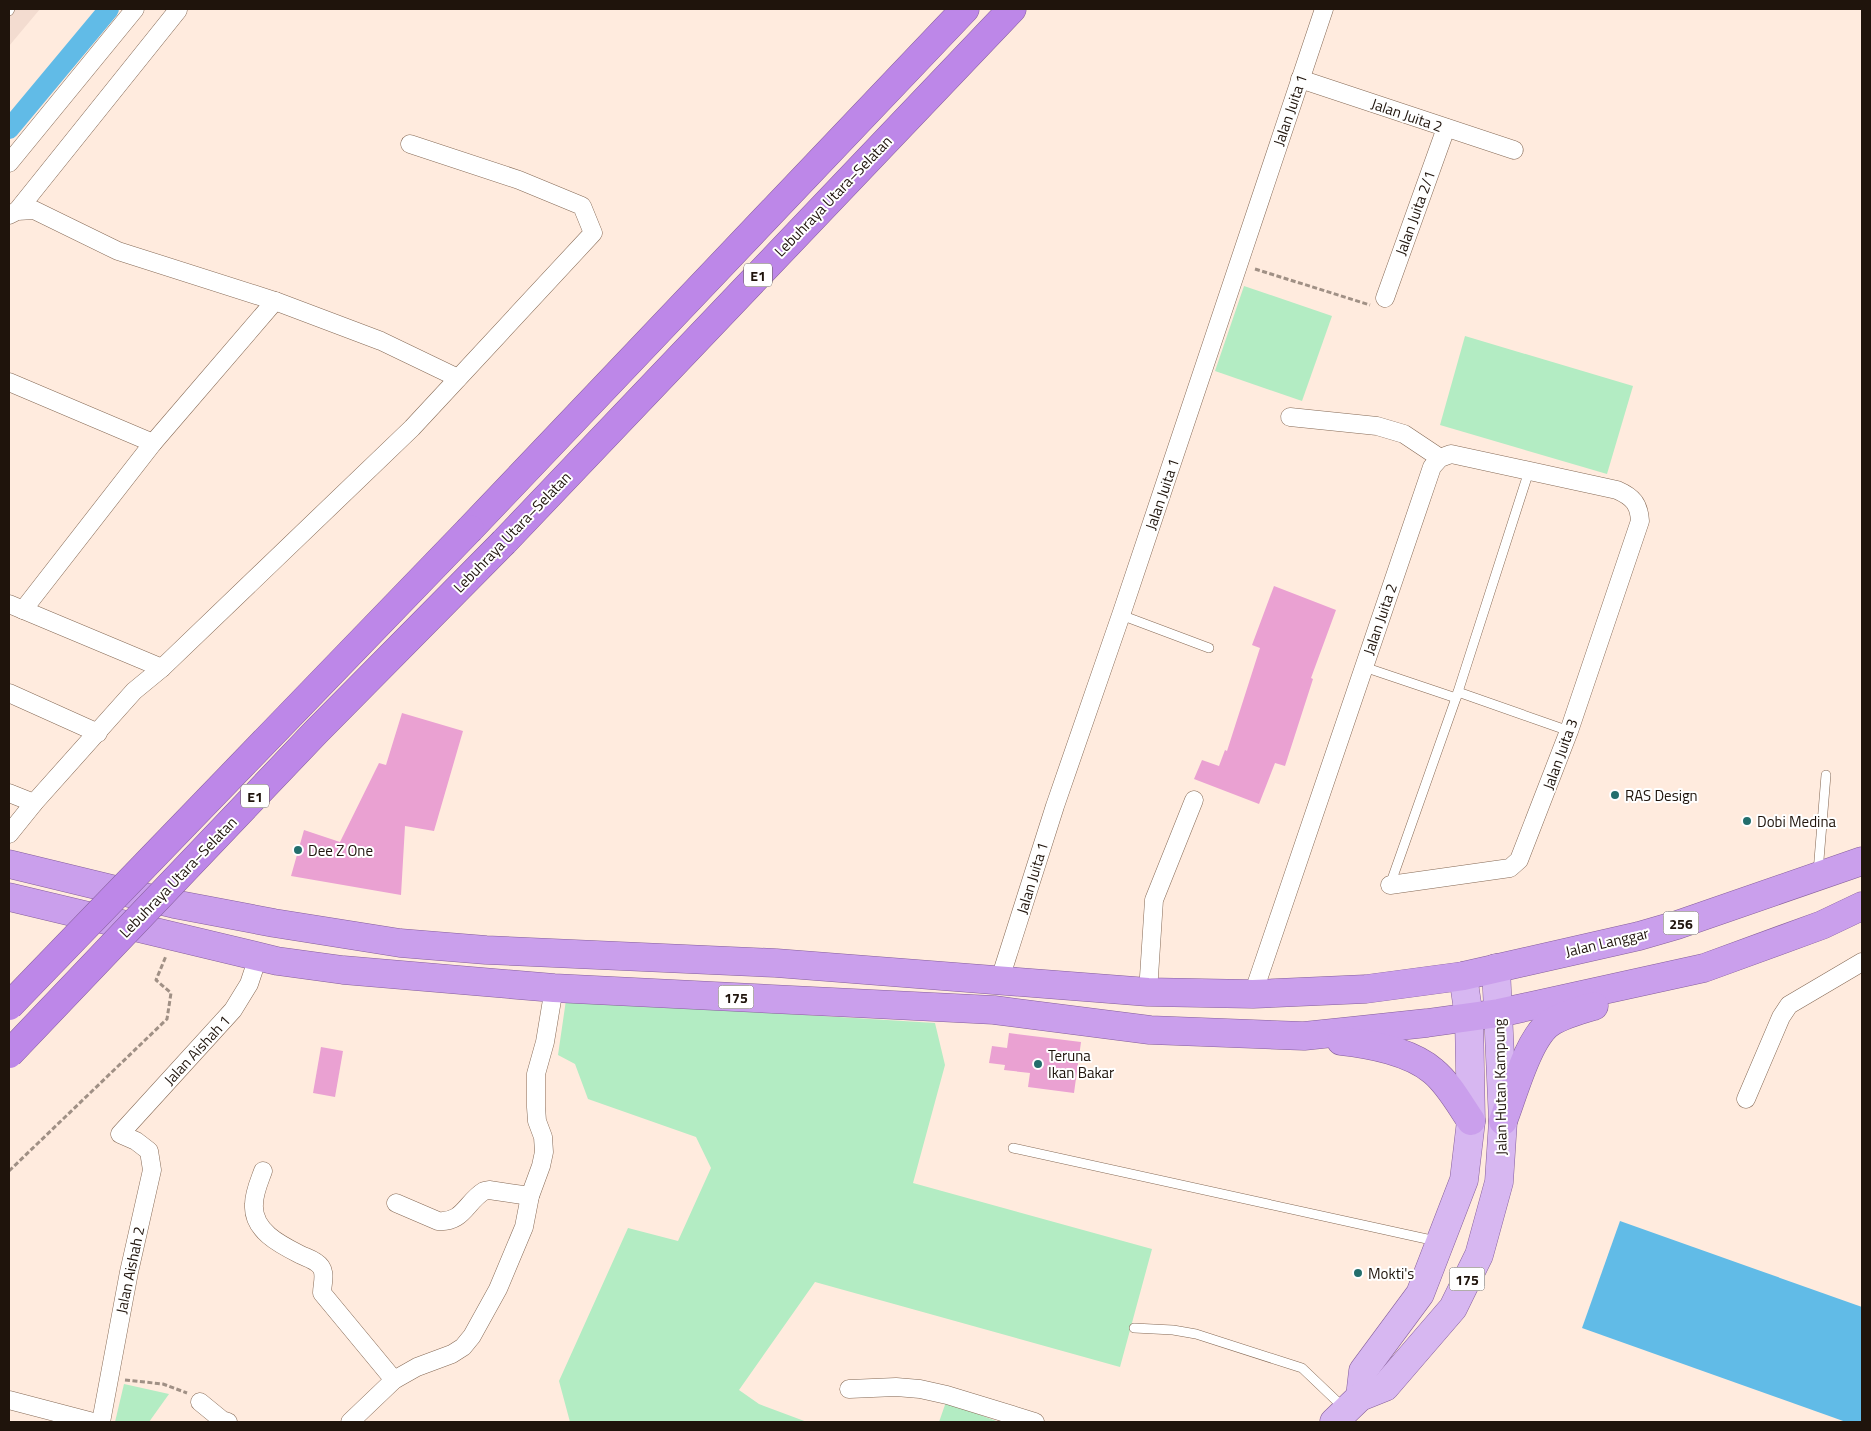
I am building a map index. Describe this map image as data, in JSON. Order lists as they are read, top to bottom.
{
  "streets": {
    "highway": [
      "Lebuhraya Utara–Selatan",
      "E1",
      "256",
      "Jalan Langgar",
      "175"
    ],
    "main road": ["Jalan Hutan Kampung"],
    "street": [
      "Jalan Juita 1",
      "Jalan Juita 2",
      "Jalan Juita 2/1",
      "Jalan Juita 3",
      "Jalan Aishah 1",
      "Jalan Aishah 2"
    ]
  },
  "crossings": [
    ["Jalan Juita 1", "Jalan Juita 2"],
    ["Jalan Juita 1", "Jalan Langgar"],
    ["Jalan Juita 2", "Jalan Juita 2/1"],
    ["Jalan Juita 2", "Jalan Langgar"],
    ["Jalan Langgar", "Jalan Hutan Kampung"],
    ["175", "Jalan Aishah 1"],
    ["175", "Jalan Hutan Kampung"],
    ["Jalan Aishah 1", "Jalan Aishah 2"]
  ],
  "places": [
    "RAS Design",
    "Dobi Medina",
    "Dee Z One",
    "Teruna Ikan Bakar",
    "Mokti's"
  ]
}
